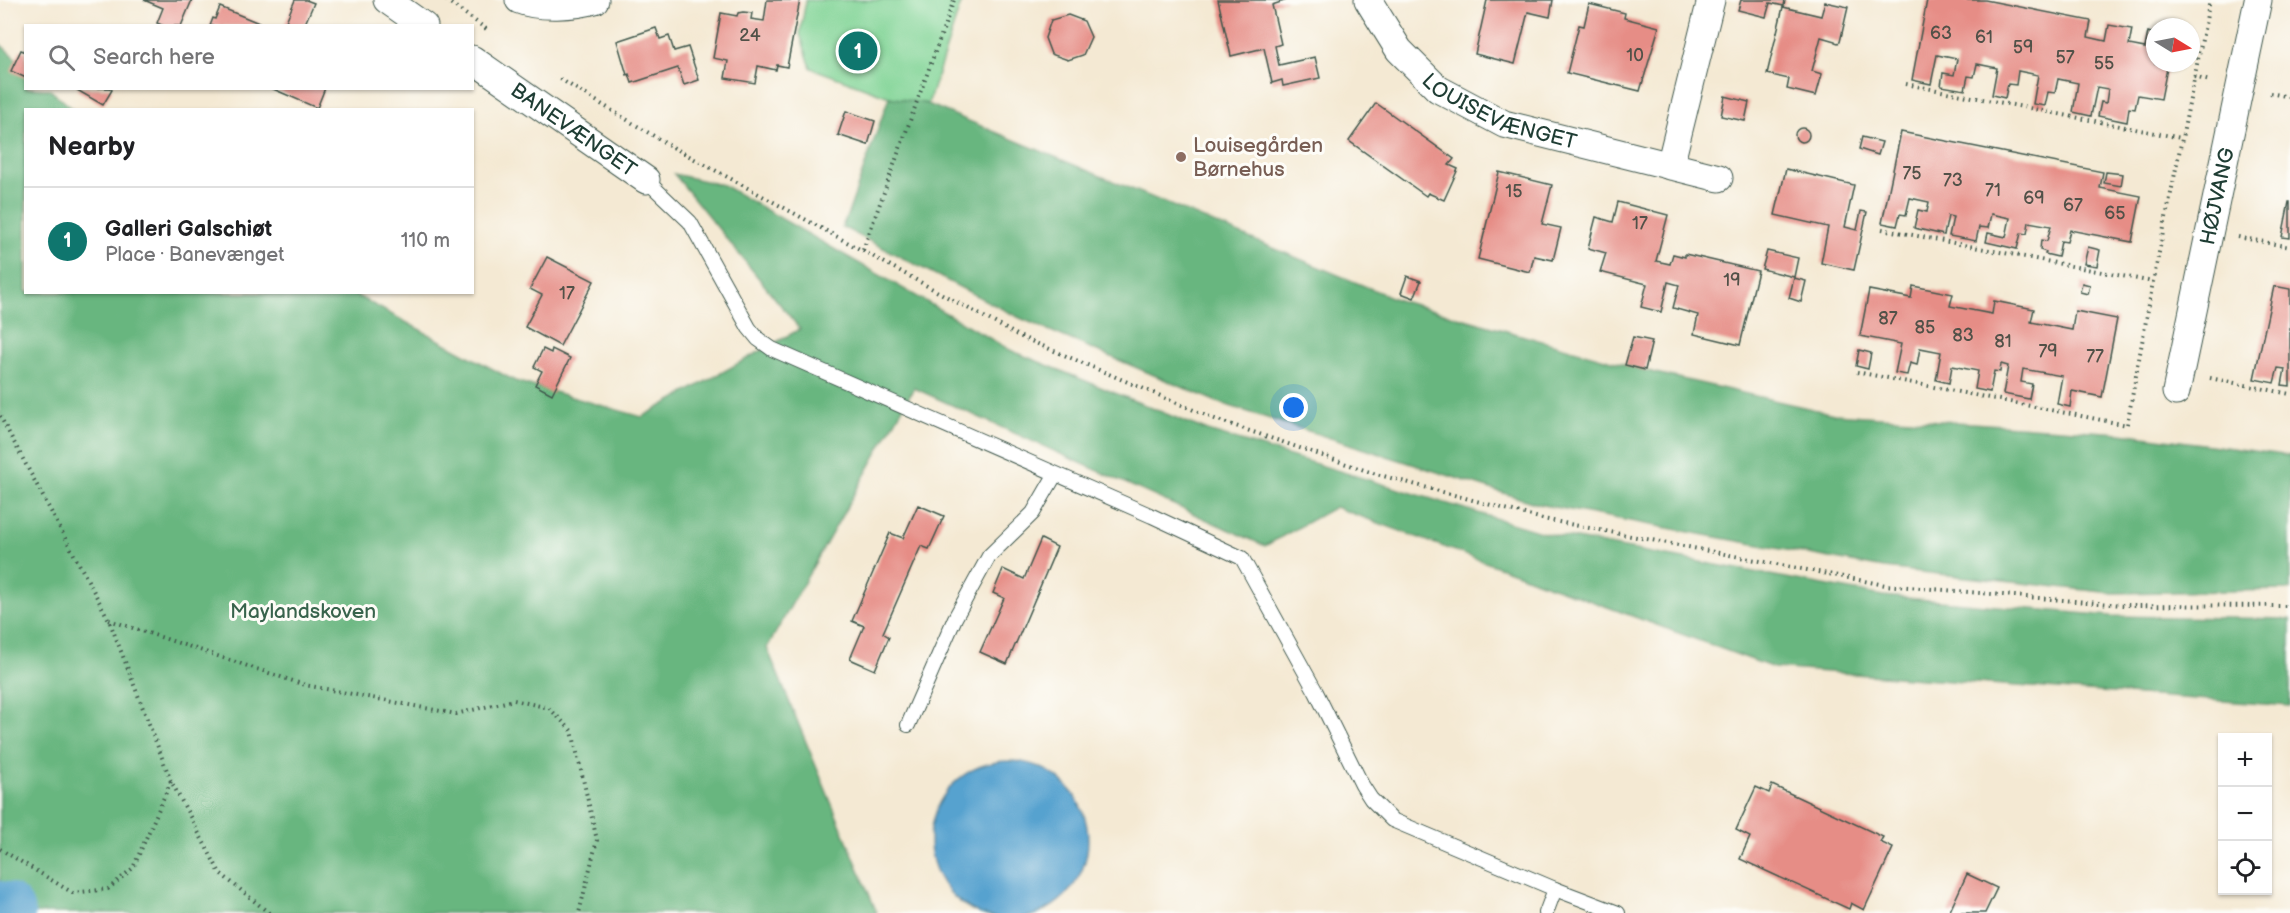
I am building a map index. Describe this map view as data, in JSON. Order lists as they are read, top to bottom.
{
  "streets": {
    "street": ["LOUISEVÆNGET", "BANEVÆNGET", "HØJVANG"]
  },
  "parks": ["Maylandskoven"],
  "places": ["Louisegården Børnehus"],
  "house_numbers": [
    "63",
    "24",
    "61",
    "59",
    "10",
    "57",
    "55",
    "75",
    "73",
    "71",
    "15",
    "69",
    "67",
    "65",
    "17",
    "19",
    "17",
    "87",
    "85",
    "83",
    "81",
    "79",
    "77"
  ],
  "north": "right",
  "page": {
    "search": "Search here",
    "pins": "1",
    "heading": "Nearby",
    "list": [
      {
        "mark": "1",
        "name": "Galleri Galschiøt",
        "note": "Place · Banevænget",
        "value": "110 m"
      }
    ],
    "map_buttons": ["+", "−"]
  }
}
